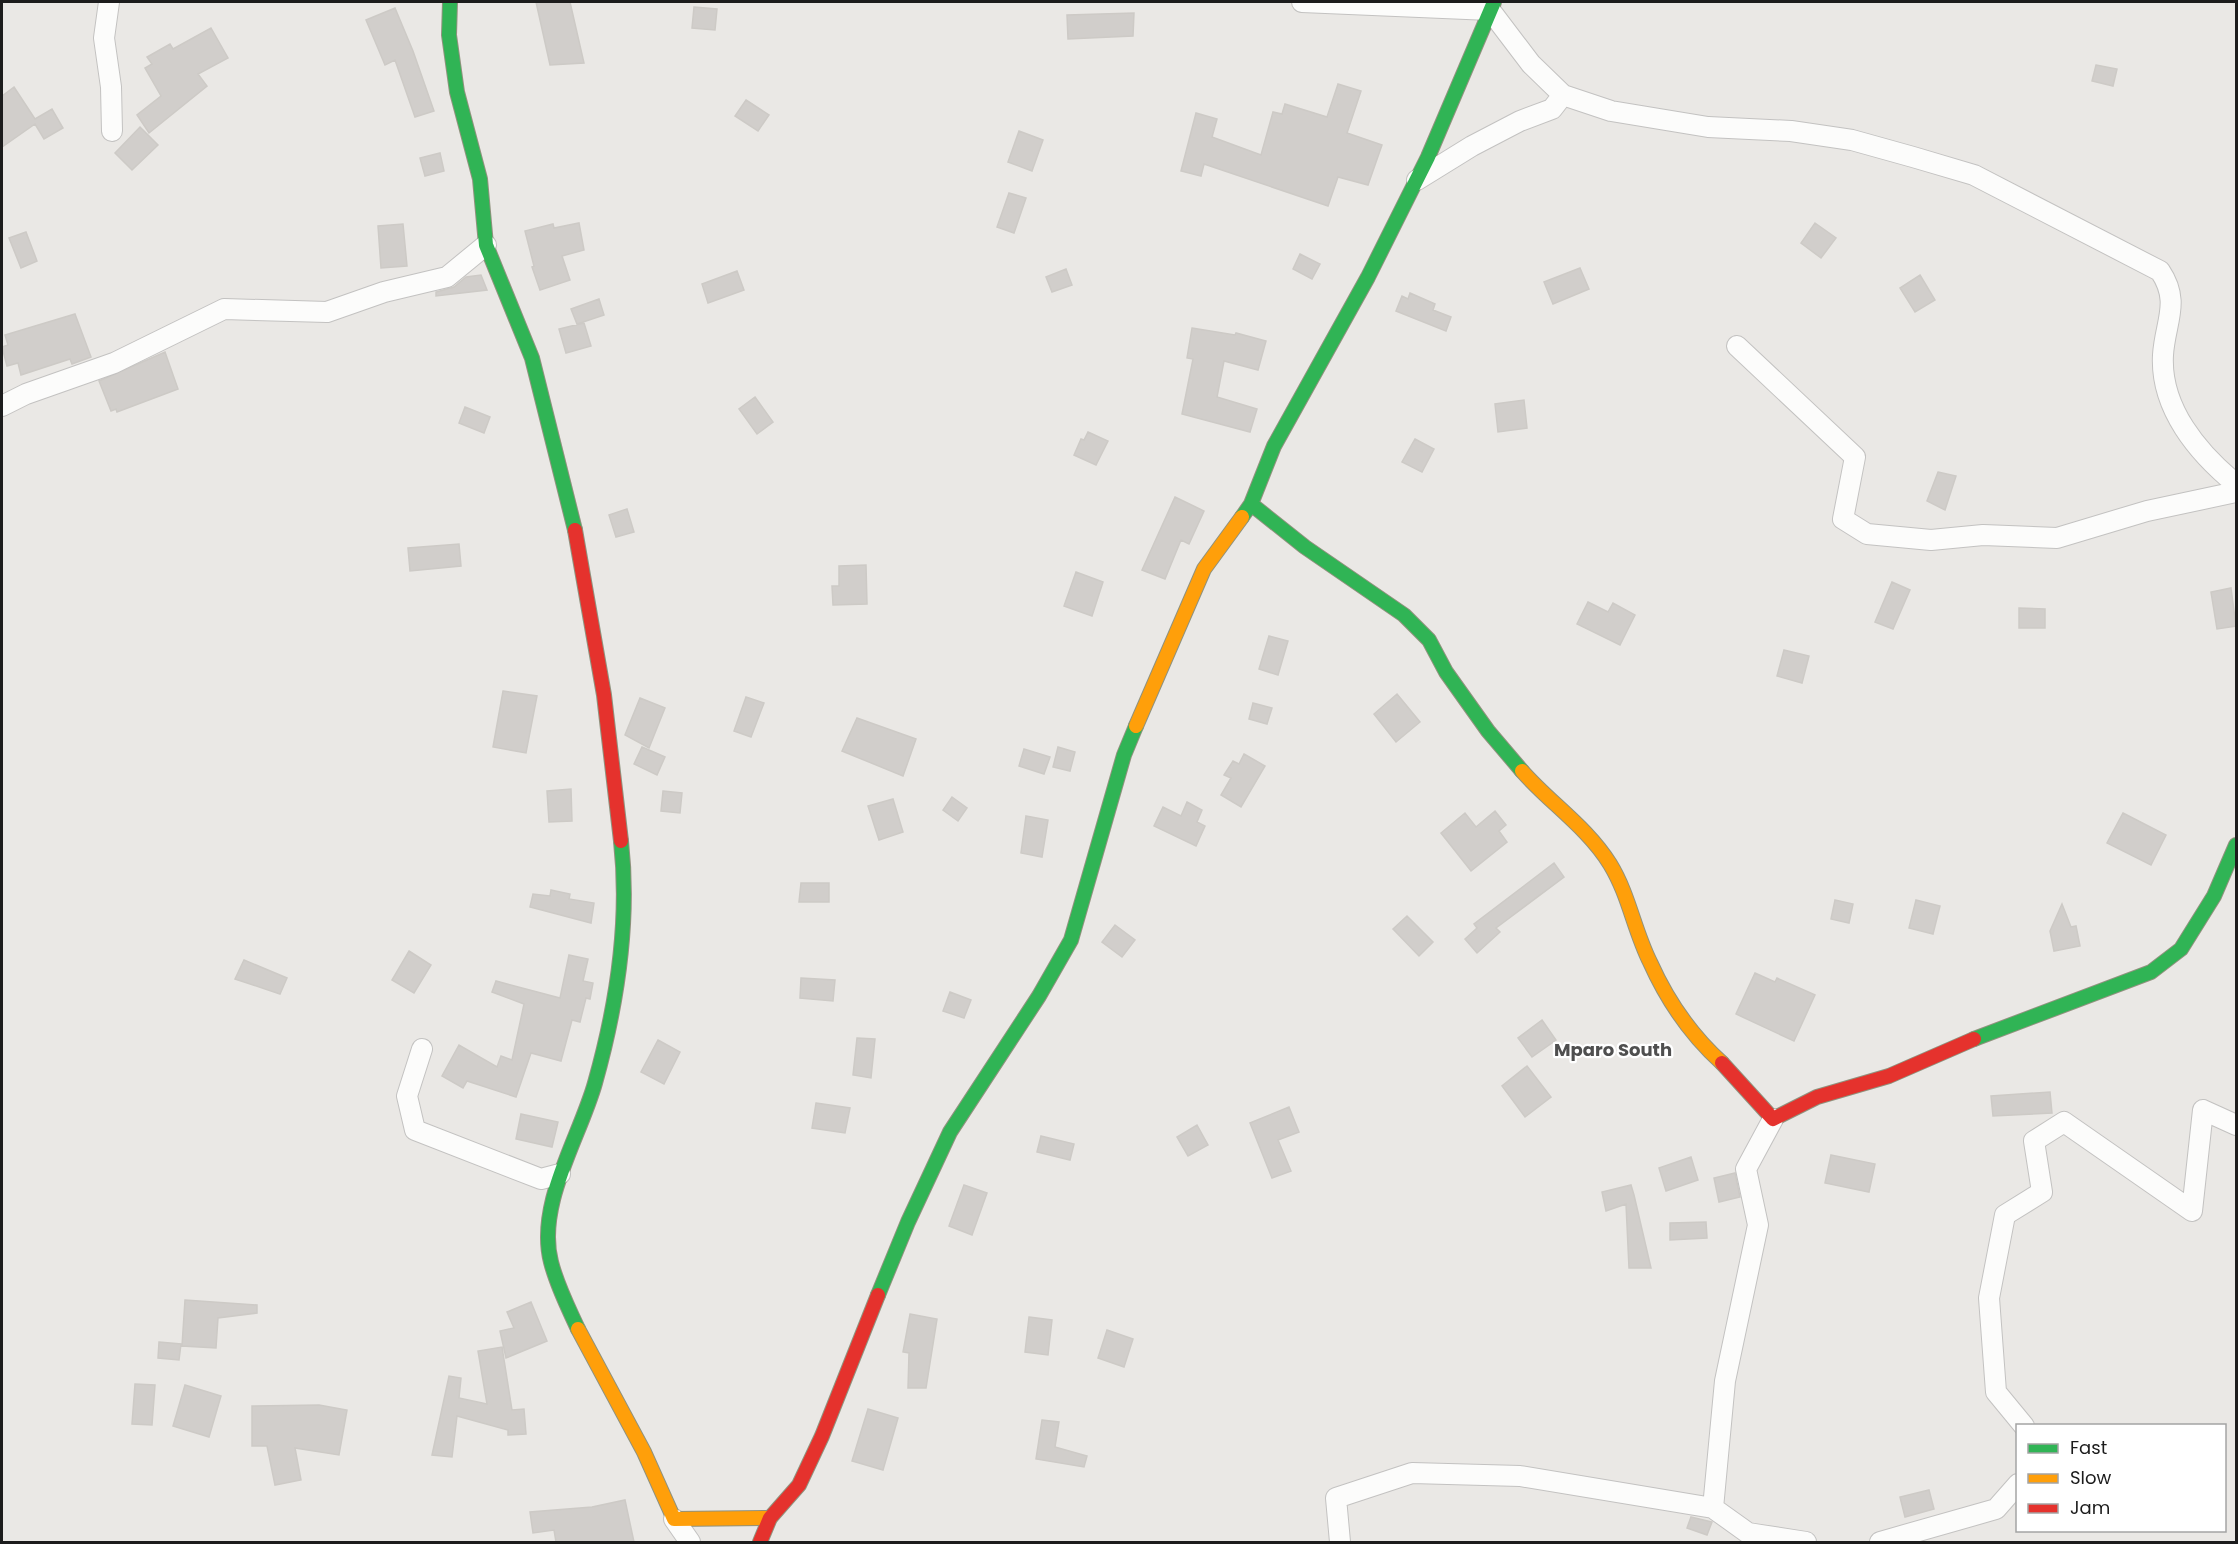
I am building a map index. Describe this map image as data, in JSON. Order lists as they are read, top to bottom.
{
  "districts": ["Mparo South"],
  "legend": ["Fast", "Slow", "Jam"]
}
